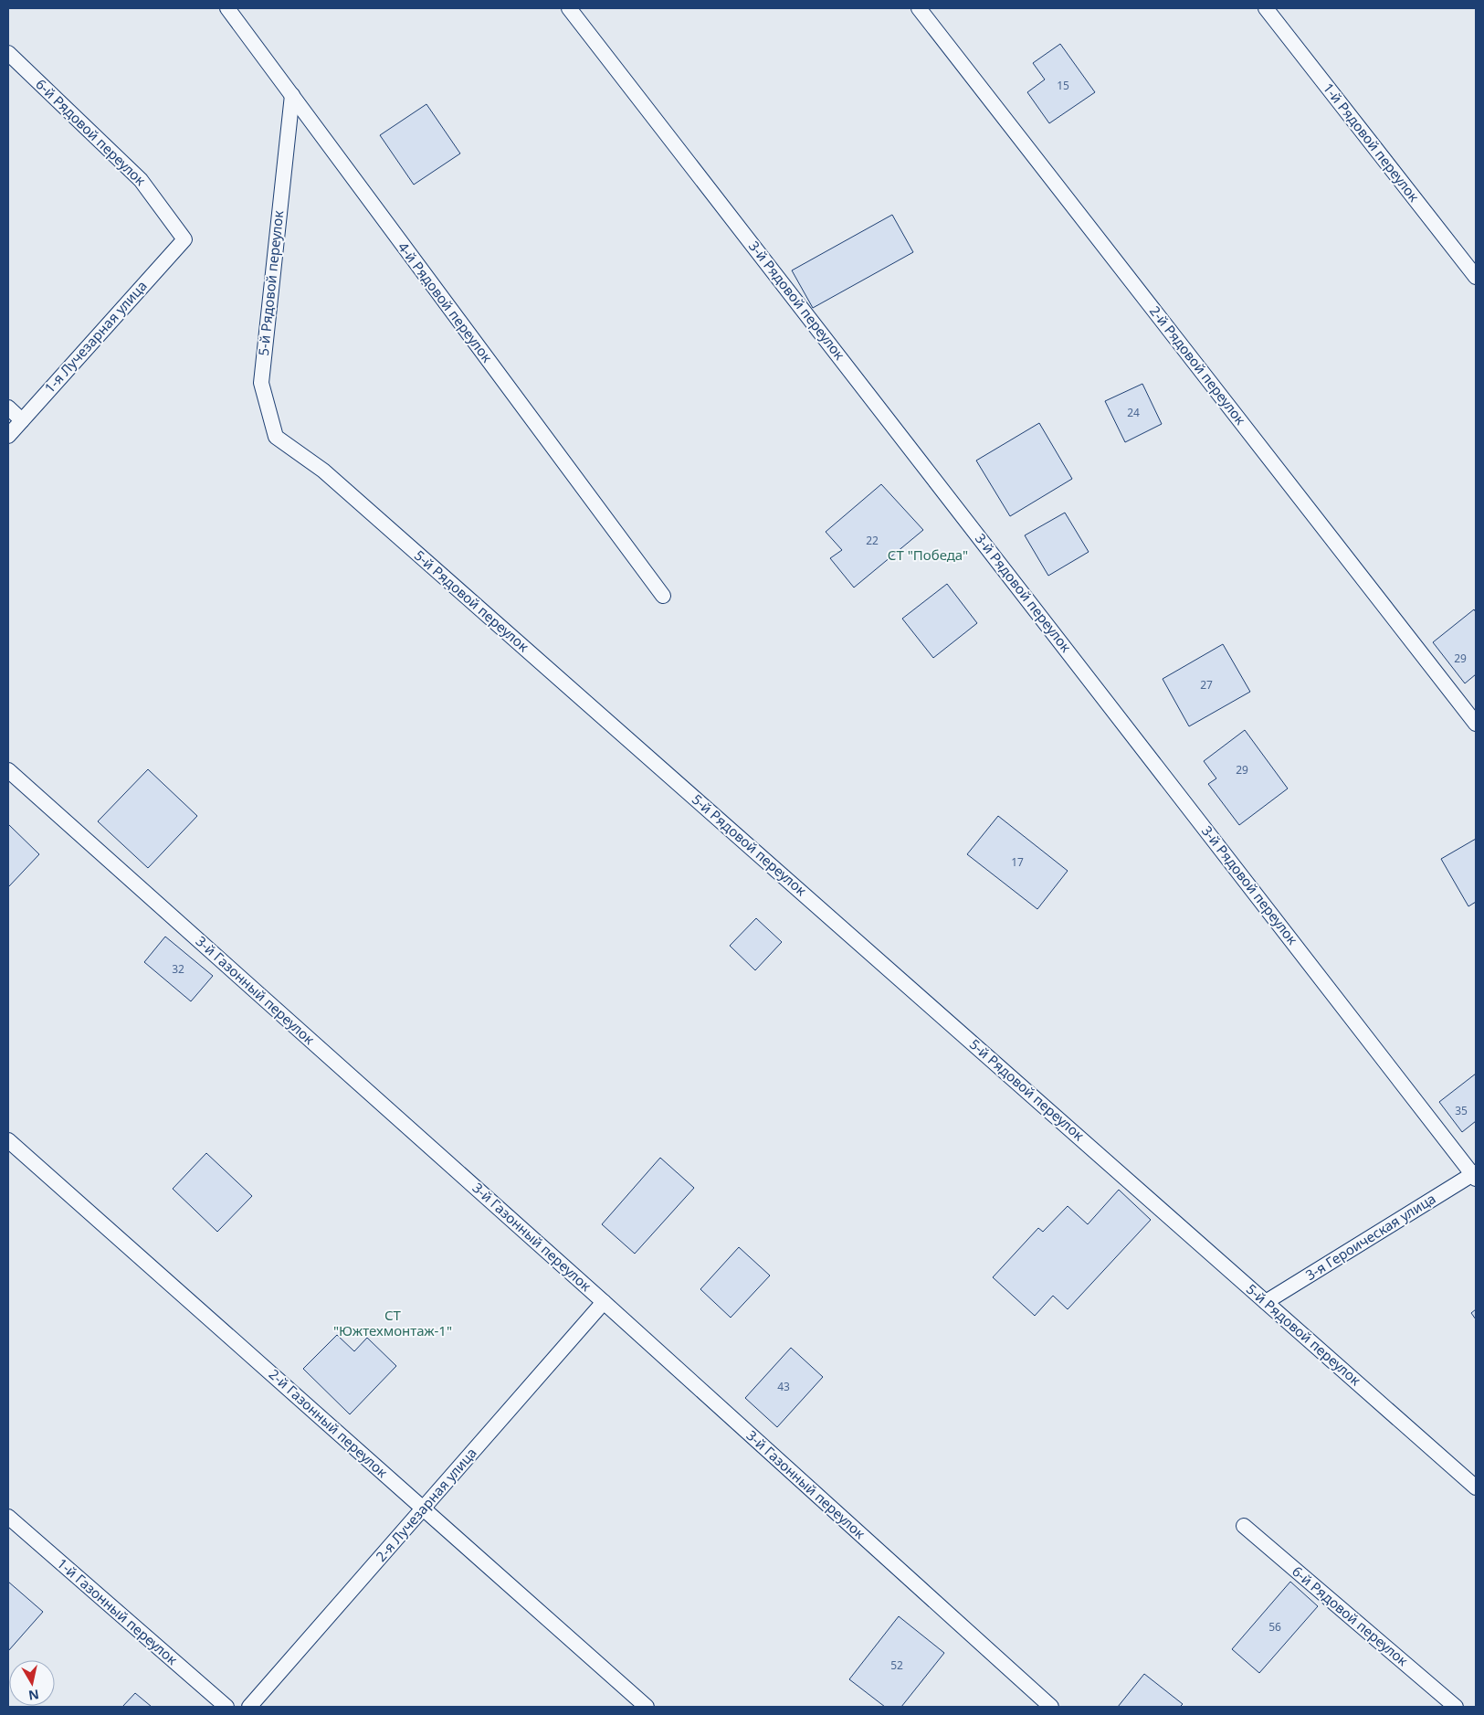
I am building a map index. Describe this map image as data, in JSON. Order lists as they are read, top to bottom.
{
  "streets": {
    "lane": [
      "6-й Рядовой переулок",
      "1-й Рядовой переулок",
      "5-й Рядовой переулок",
      "3-й Рядовой переулок",
      "4-й Рядовой переулок",
      "1-я Лучезарная улица",
      "2-й Рядовой переулок",
      "3-й Газонный переулок",
      "3-я Героическая улица",
      "2-й Газонный переулок",
      "2-я Лучезарная улица",
      "1-й Газонный переулок"
    ]
  },
  "crossings": [
    ["6-й Рядовой переулок", "1-я Лучезарная улица"],
    ["5-й Рядовой переулок", "4-й Рядовой переулок"],
    ["5-й Рядовой переулок", "3-я Героическая улица"],
    ["3-й Рядовой переулок", "3-я Героическая улица"],
    ["3-й Газонный переулок", "2-я Лучезарная улица"],
    ["2-й Газонный переулок", "2-я Лучезарная улица"]
  ],
  "parks": ["СТ \"Победа\"", "СТ \"Южтехмонтаж-1\""],
  "house_numbers": [
    "15",
    "24",
    "22",
    "29",
    "27",
    "29",
    "17",
    "32",
    "35",
    "43",
    "56",
    "52"
  ],
  "north": "bottom"
}
